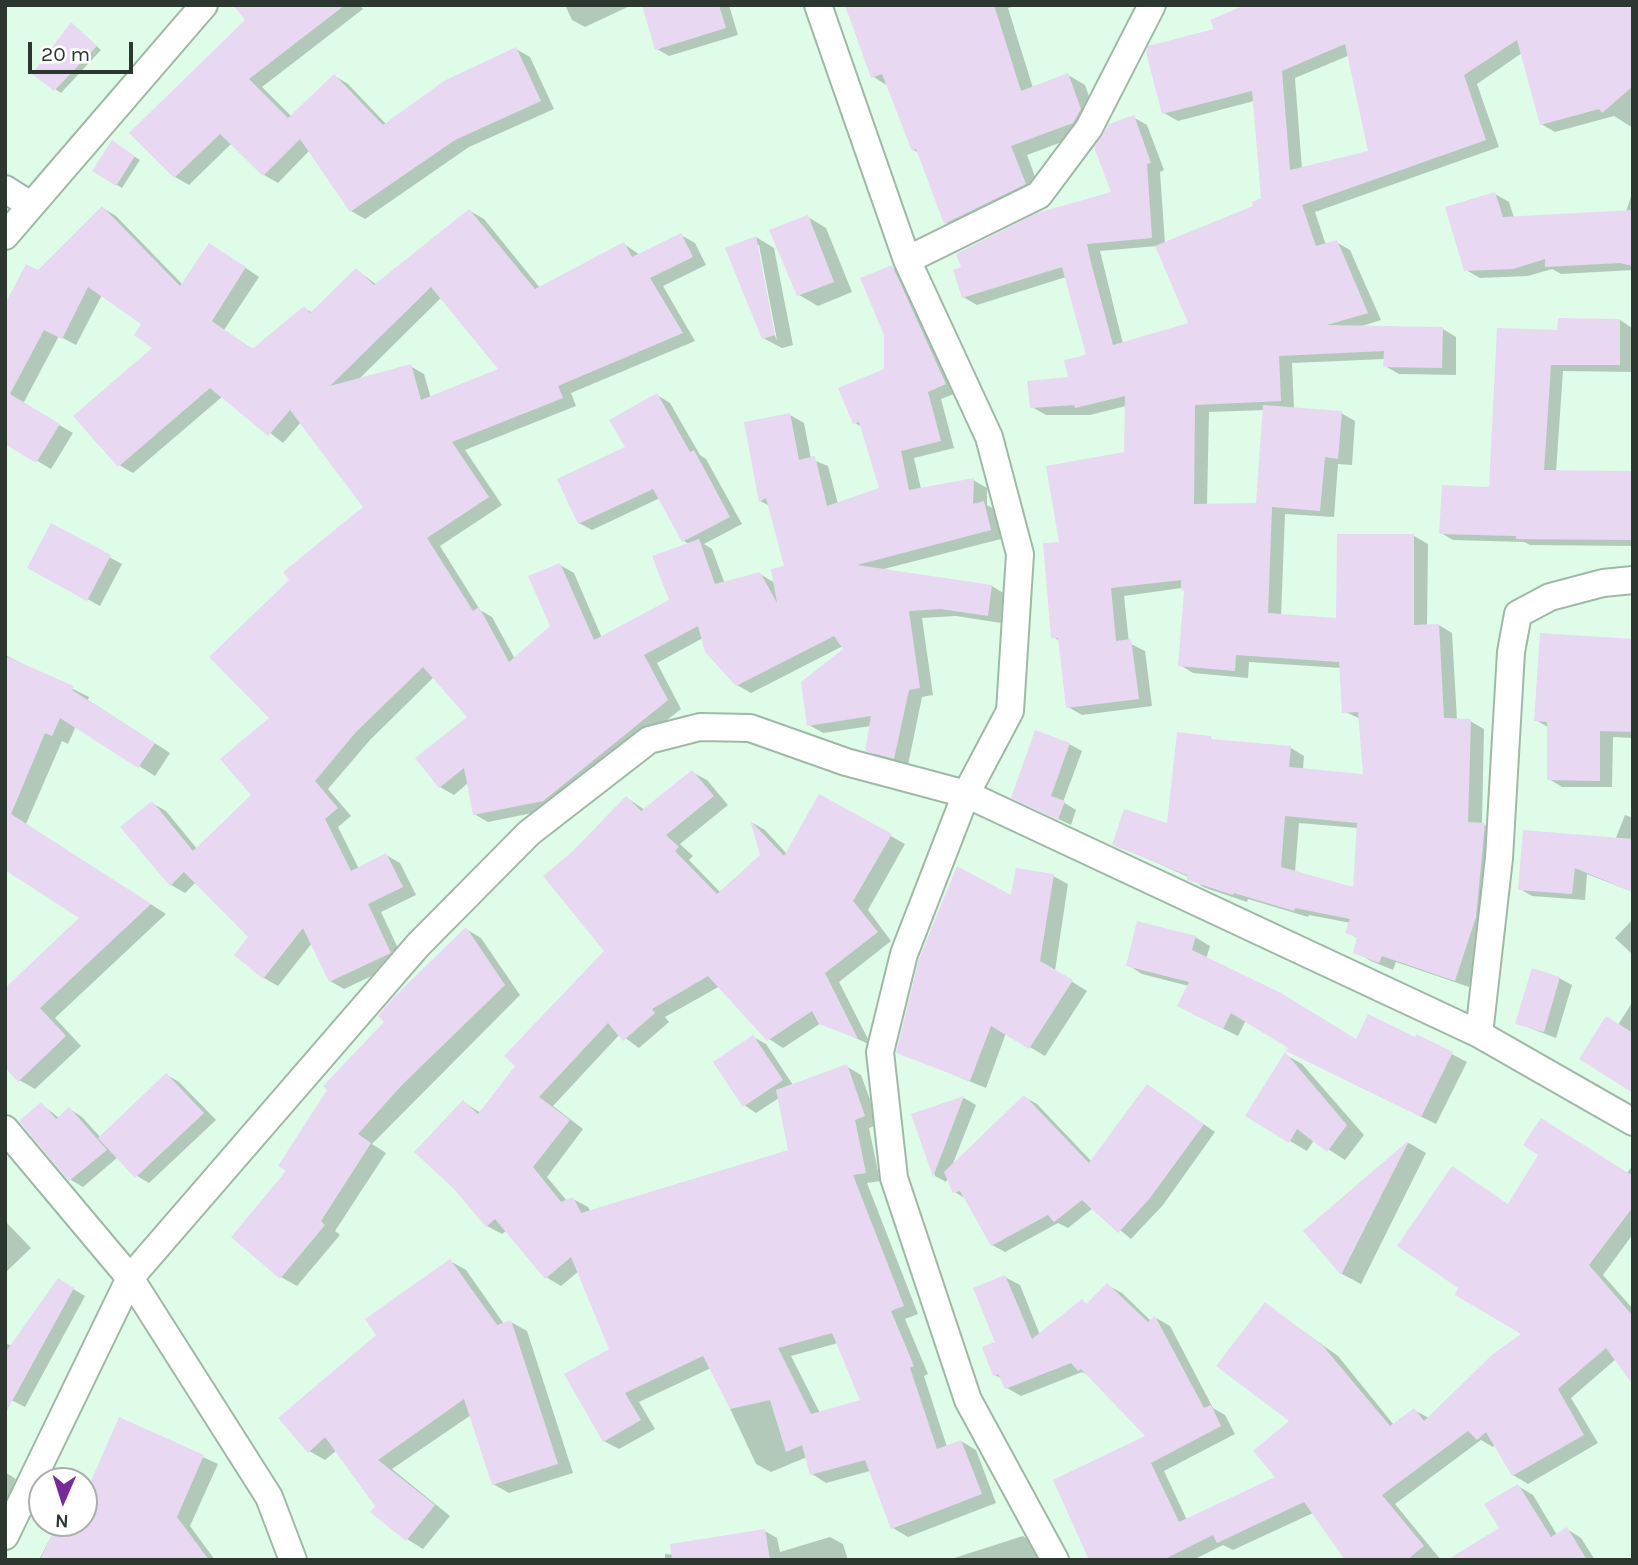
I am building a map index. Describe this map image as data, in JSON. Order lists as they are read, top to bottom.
{
  "scale_bar": "20 m",
  "north": "bottom"
}
